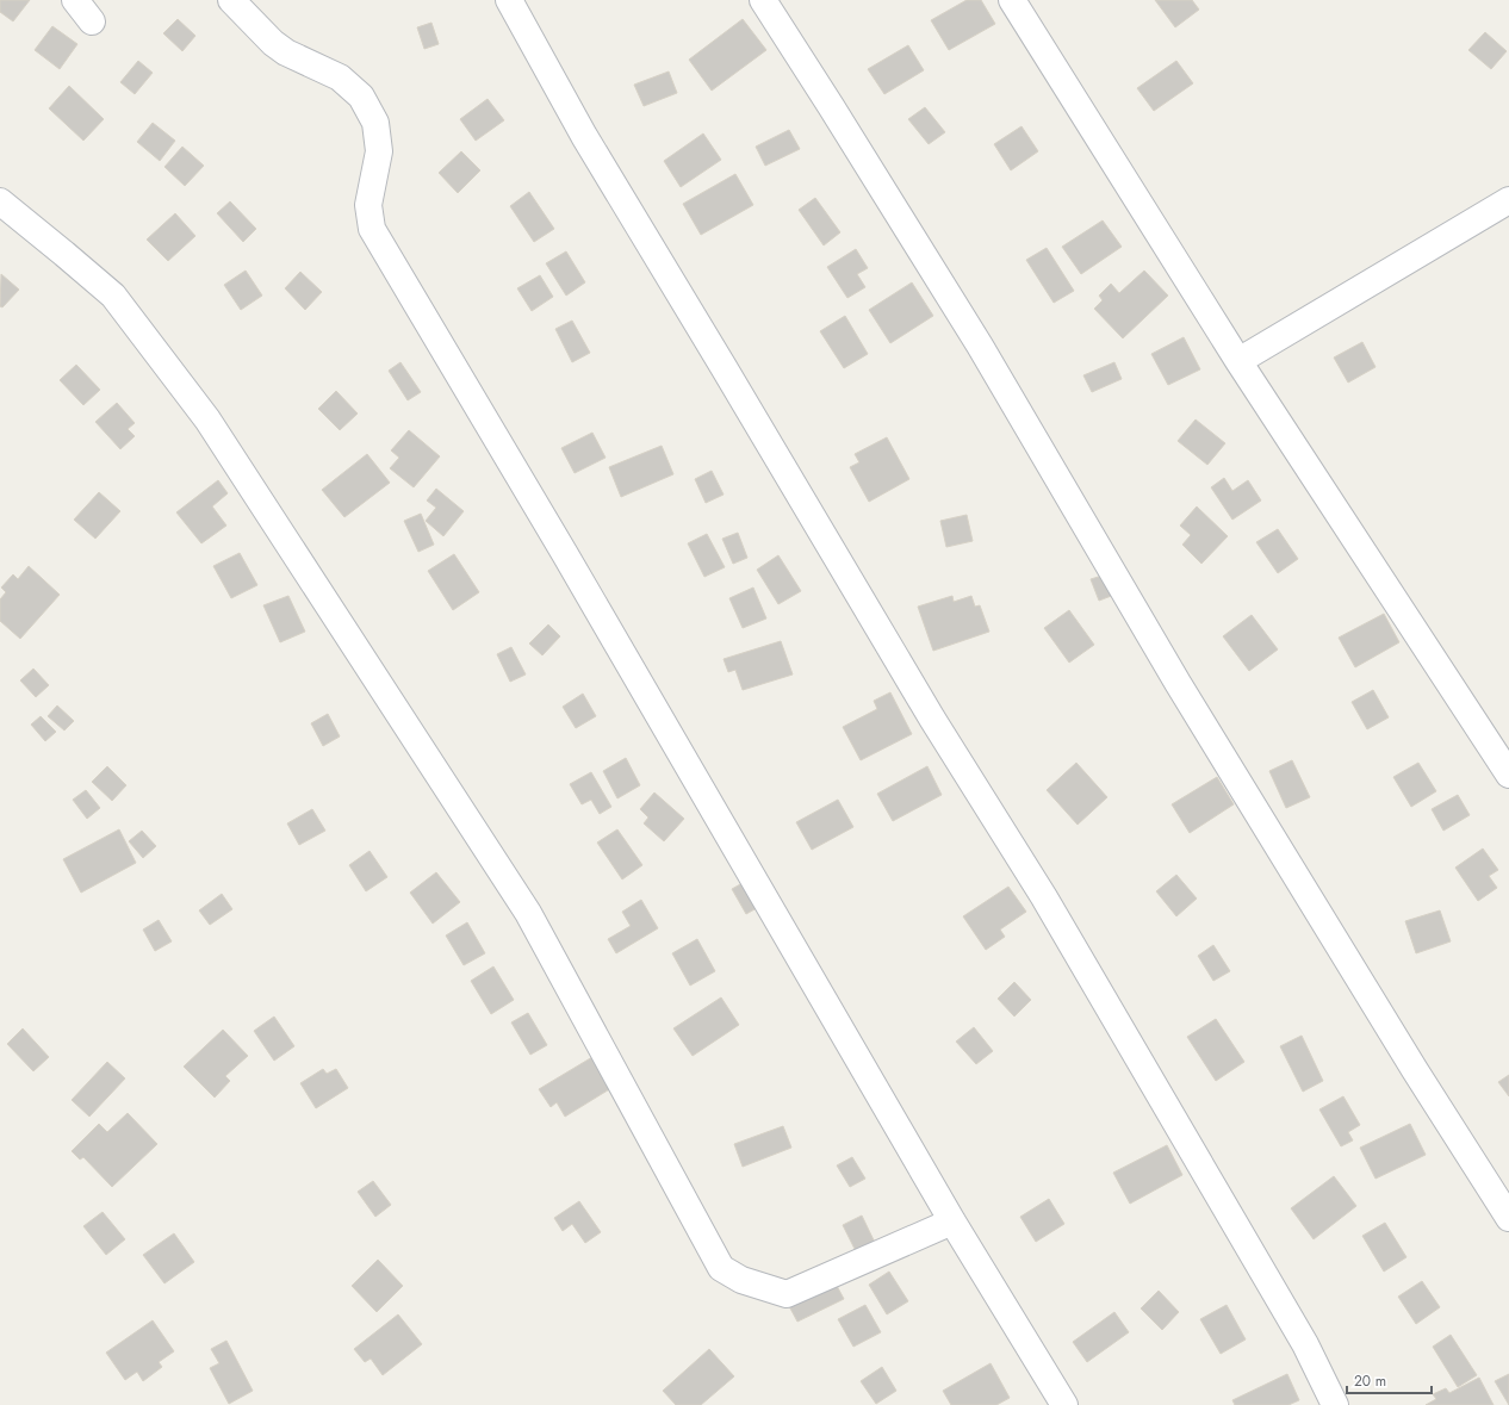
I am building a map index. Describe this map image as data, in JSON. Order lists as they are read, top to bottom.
{
  "scale_bar": "20 m"
}
